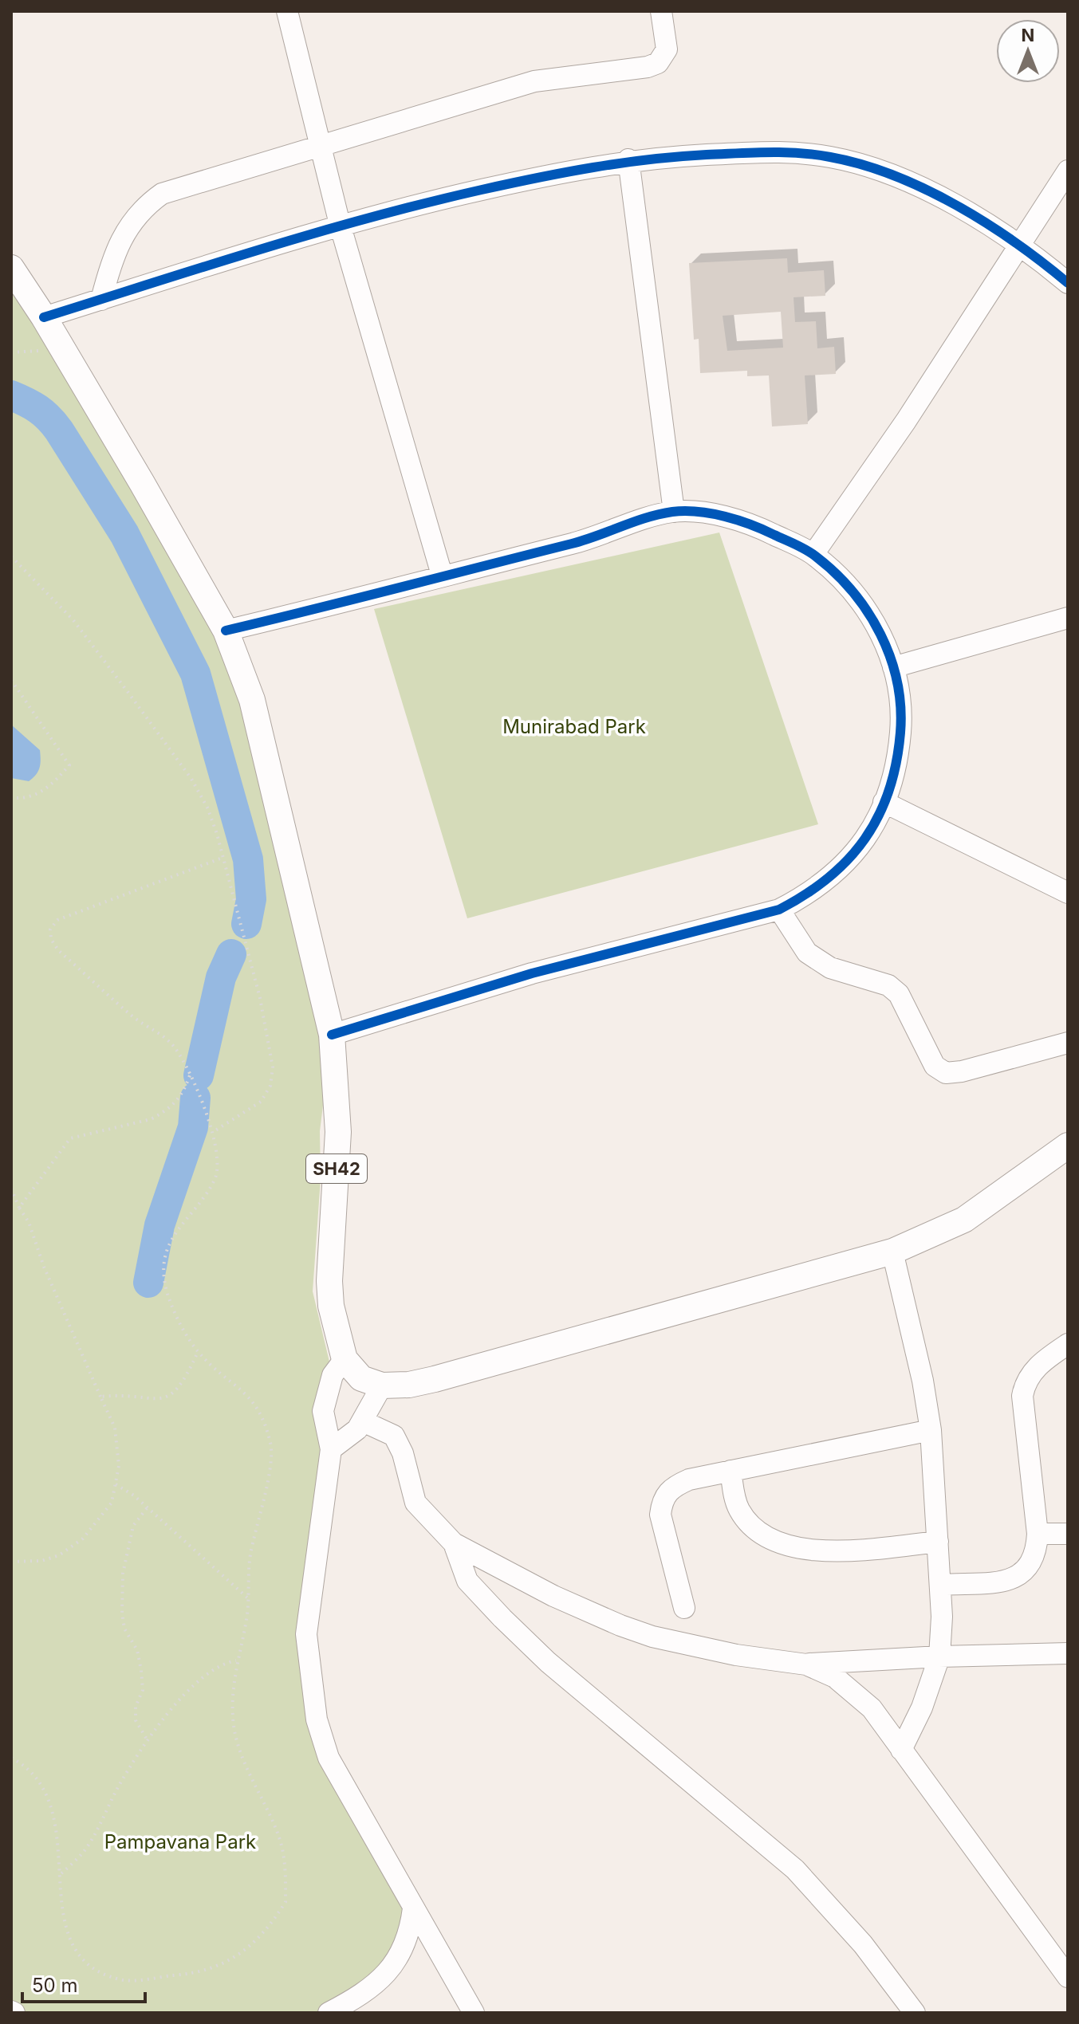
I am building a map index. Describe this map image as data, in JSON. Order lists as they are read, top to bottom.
{
  "streets": {
    "main road": ["SH42"]
  },
  "parks": ["Munirabad Park", "Pampavana Park"],
  "scale_bar": "50 m",
  "north": "top"
}
